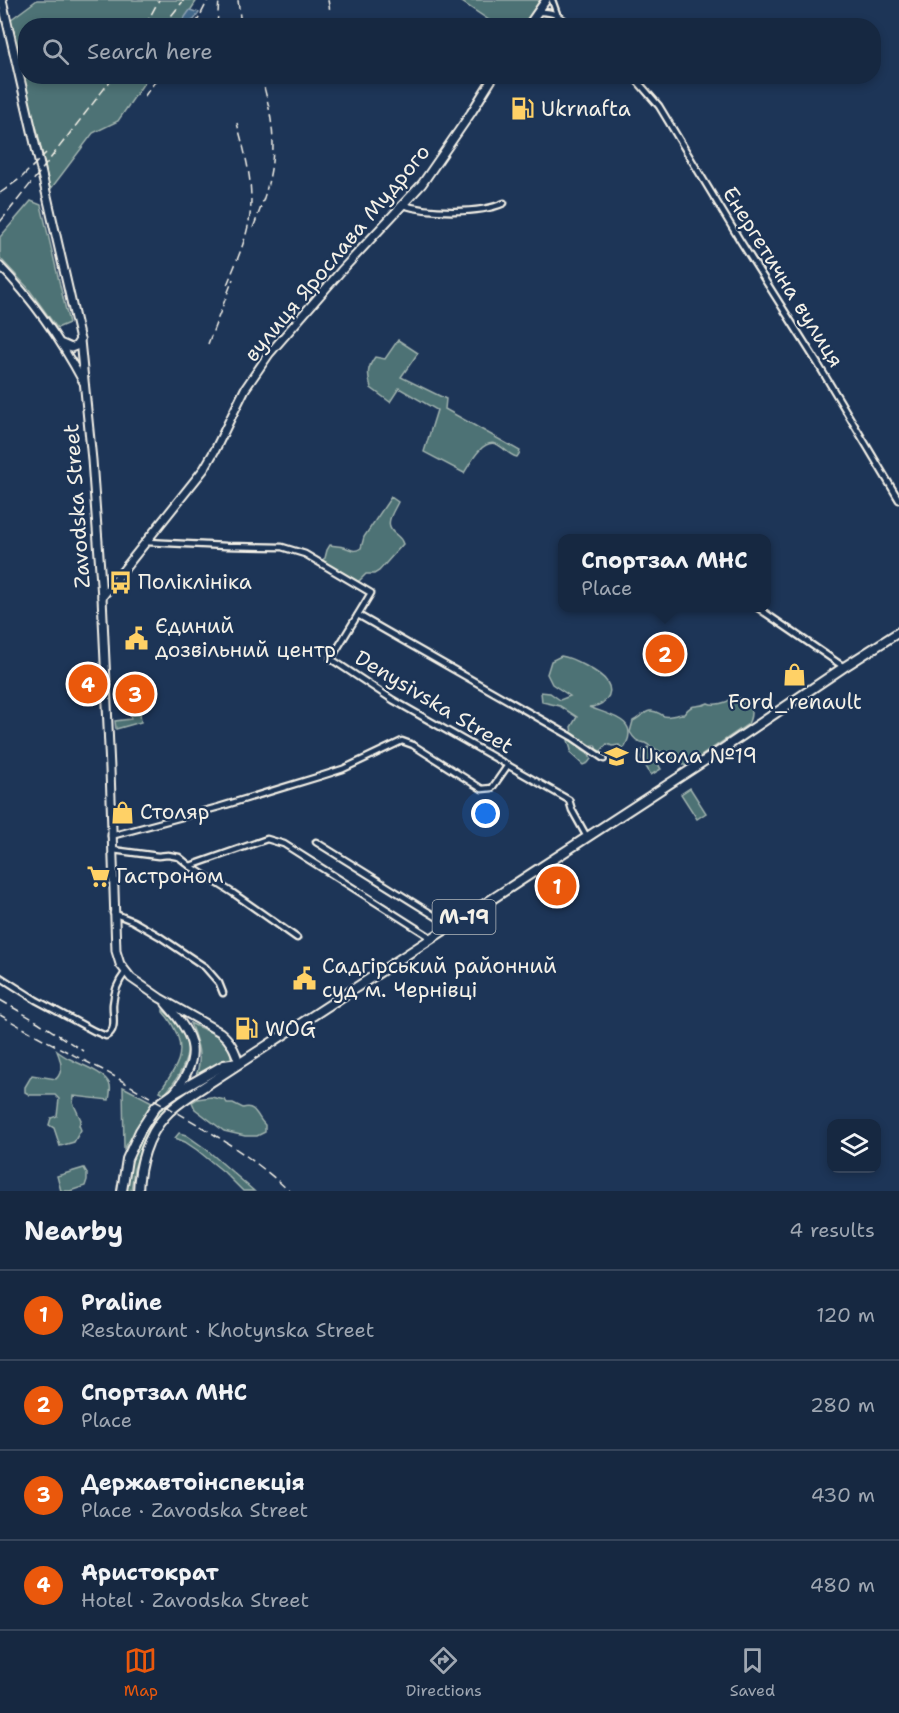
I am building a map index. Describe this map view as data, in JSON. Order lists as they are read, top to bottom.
{
  "streets": {
    "highway": ["М-19"],
    "main road": ["вулиця Ярослава Мудрого", "Zavodska Street"],
    "street": ["Енергетична вулиця", "Denysivska Street"]
  },
  "crossings": [
    ["вулиця Ярослава Мудрого", "Zavodska Street"],
    ["вулиця Ярослава Мудрого", "Denysivska Street"],
    ["Denysivska Street", "М-19"]
  ],
  "places": {
    "fuel station": ["Ukrnafta", "WOG"],
    "bus stop": ["Поліклініка"],
    "public building": ["Єдиний дозвільний центр", "Садгірський районний суд м. Чернівці"],
    "shop": ["Ford_renault", "Столяр"],
    "school or university": ["Школа №19"],
    "supermarket": ["Гастроном"]
  },
  "page": {
    "search": "Search here",
    "popup": ["Спортзал МНС", "Place"],
    "pins": [
      "2",
      "4",
      "3",
      "1"
    ],
    "heading": ["Nearby", "4 results"],
    "list": [
      {
        "mark": "1",
        "name": "Praline",
        "note": "Restaurant · Khotynska Street",
        "value": "120 m"
      },
      {
        "mark": "2",
        "name": "Спортзал МНС",
        "note": "Place",
        "value": "280 m"
      },
      {
        "mark": "3",
        "name": "Державтоінспекція",
        "note": "Place · Zavodska Street",
        "value": "430 m"
      },
      {
        "mark": "4",
        "name": "Аристократ",
        "note": "Hotel · Zavodska Street",
        "value": "480 m"
      }
    ],
    "nav": ["Map", "Directions", "Saved"]
  }
}
